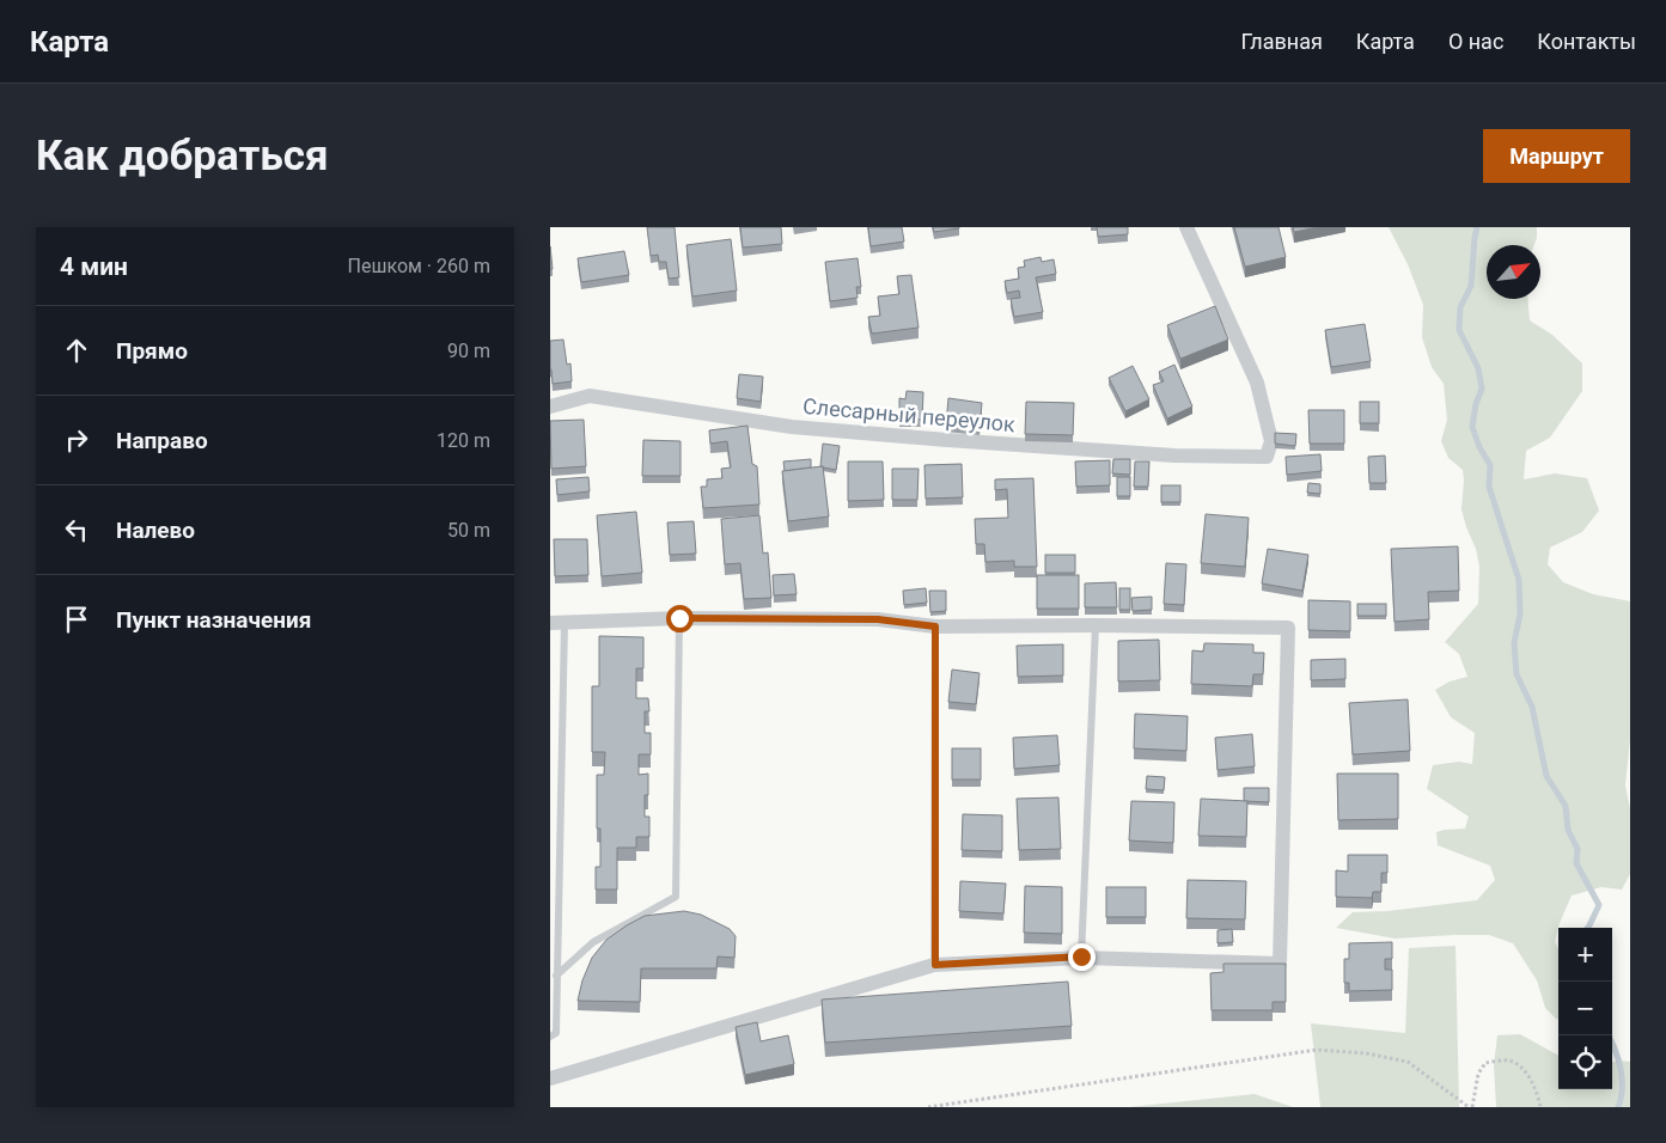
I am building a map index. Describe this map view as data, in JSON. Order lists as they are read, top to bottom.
{
  "streets": {
    "street": ["Слесарный переулок"]
  },
  "north": "top right",
  "page": {
    "header": "Карта",
    "nav": [
      "Главная",
      "Карта",
      "О нас",
      "Контакты"
    ],
    "buttons": "Маршрут",
    "title": "Как добраться",
    "heading": ["4 мин", "Пешком · 260 m"],
    "list": [
      ["Прямо", "90 m"],
      ["Направо", "120 m"],
      ["Налево", "50 m"],
      "Пункт назначения"
    ],
    "map_buttons": ["+", "−"]
  }
}
